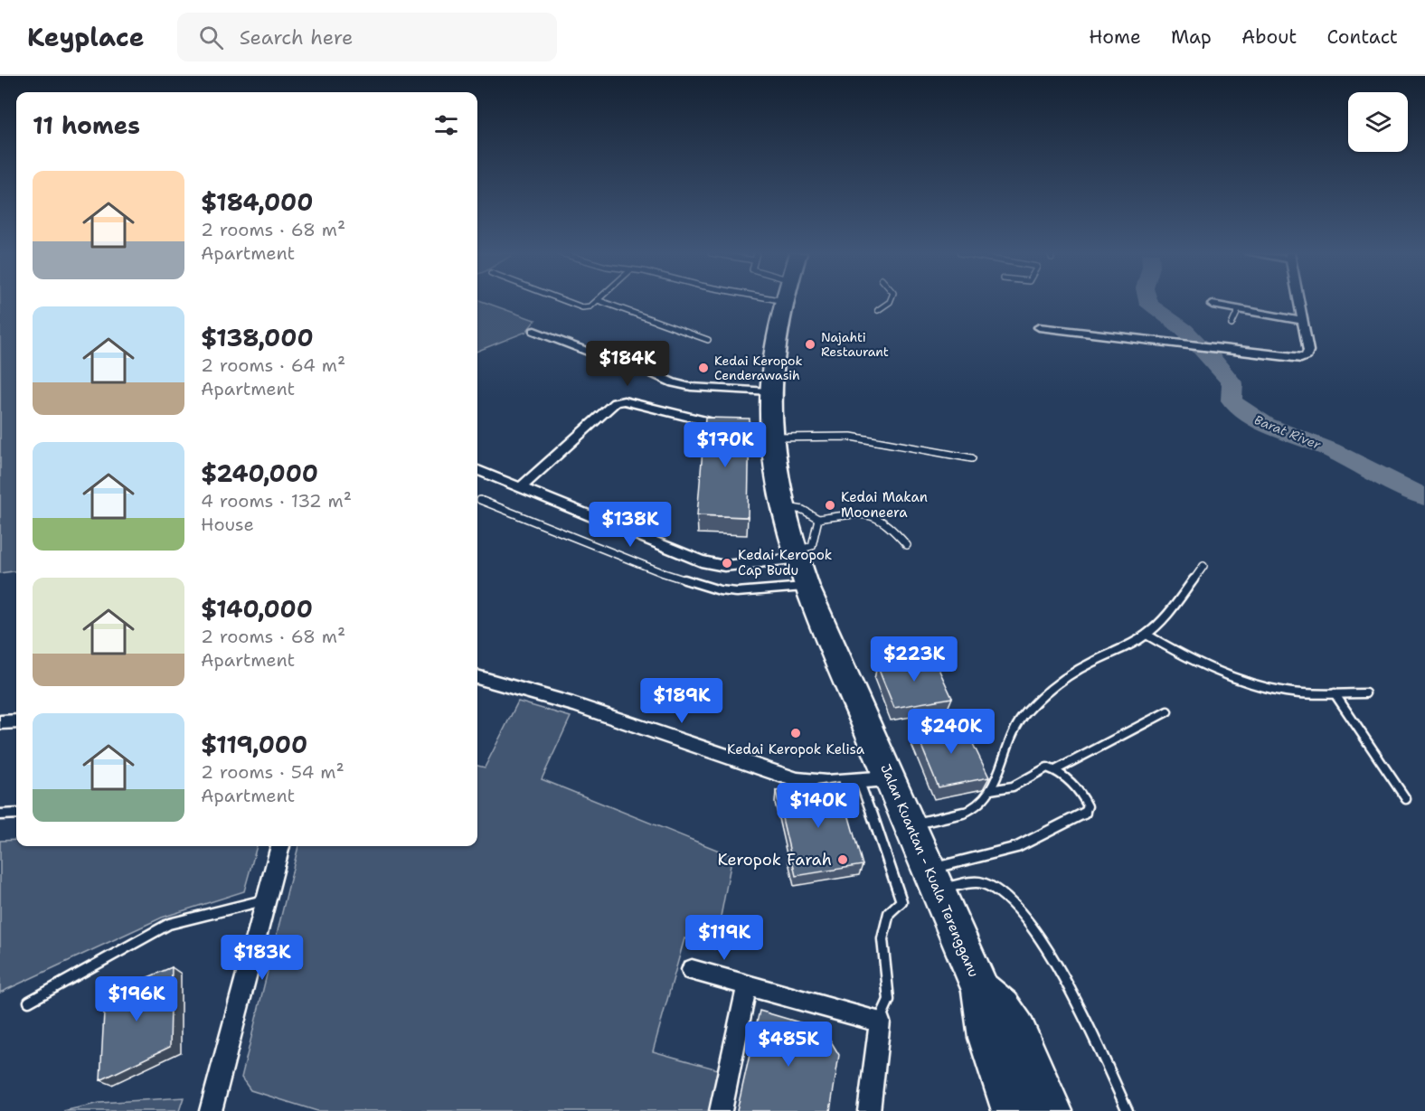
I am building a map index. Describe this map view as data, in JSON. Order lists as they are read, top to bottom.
{
  "streets": {
    "highway": ["Jalan Kuantan - Kuala Terengganu"]
  },
  "water": ["Barat River"],
  "places": [
    "Najahti Restaurant",
    "Kedai Keropok Cenderawasih",
    "Kedai Makan Mooneera",
    "Kedai Keropok Cap Budu",
    "Kedai Keropok Kelisa",
    "Keropok Farah"
  ],
  "page": {
    "header": "Keyplace",
    "search": "Search here",
    "nav": [
      "Home",
      "Map",
      "About",
      "Contact"
    ],
    "heading": "11 homes",
    "list": [
      {
        "name": "$184,000",
        "note": "2 rooms · 68 m² · Apartment"
      },
      {
        "name": "$138,000",
        "note": "2 rooms · 64 m² · Apartment"
      },
      {
        "name": "$240,000",
        "note": "4 rooms · 132 m² · House"
      },
      {
        "name": "$140,000",
        "note": "2 rooms · 68 m² · Apartment"
      },
      {
        "name": "$119,000",
        "note": "2 rooms · 54 m² · Apartment"
      }
    ],
    "price": [
      "$184K",
      "$170K",
      "$138K",
      "$223K",
      "$189K",
      "$240K",
      "$140K",
      "$119K",
      "$183K",
      "$196K",
      "$485K"
    ]
  }
}
